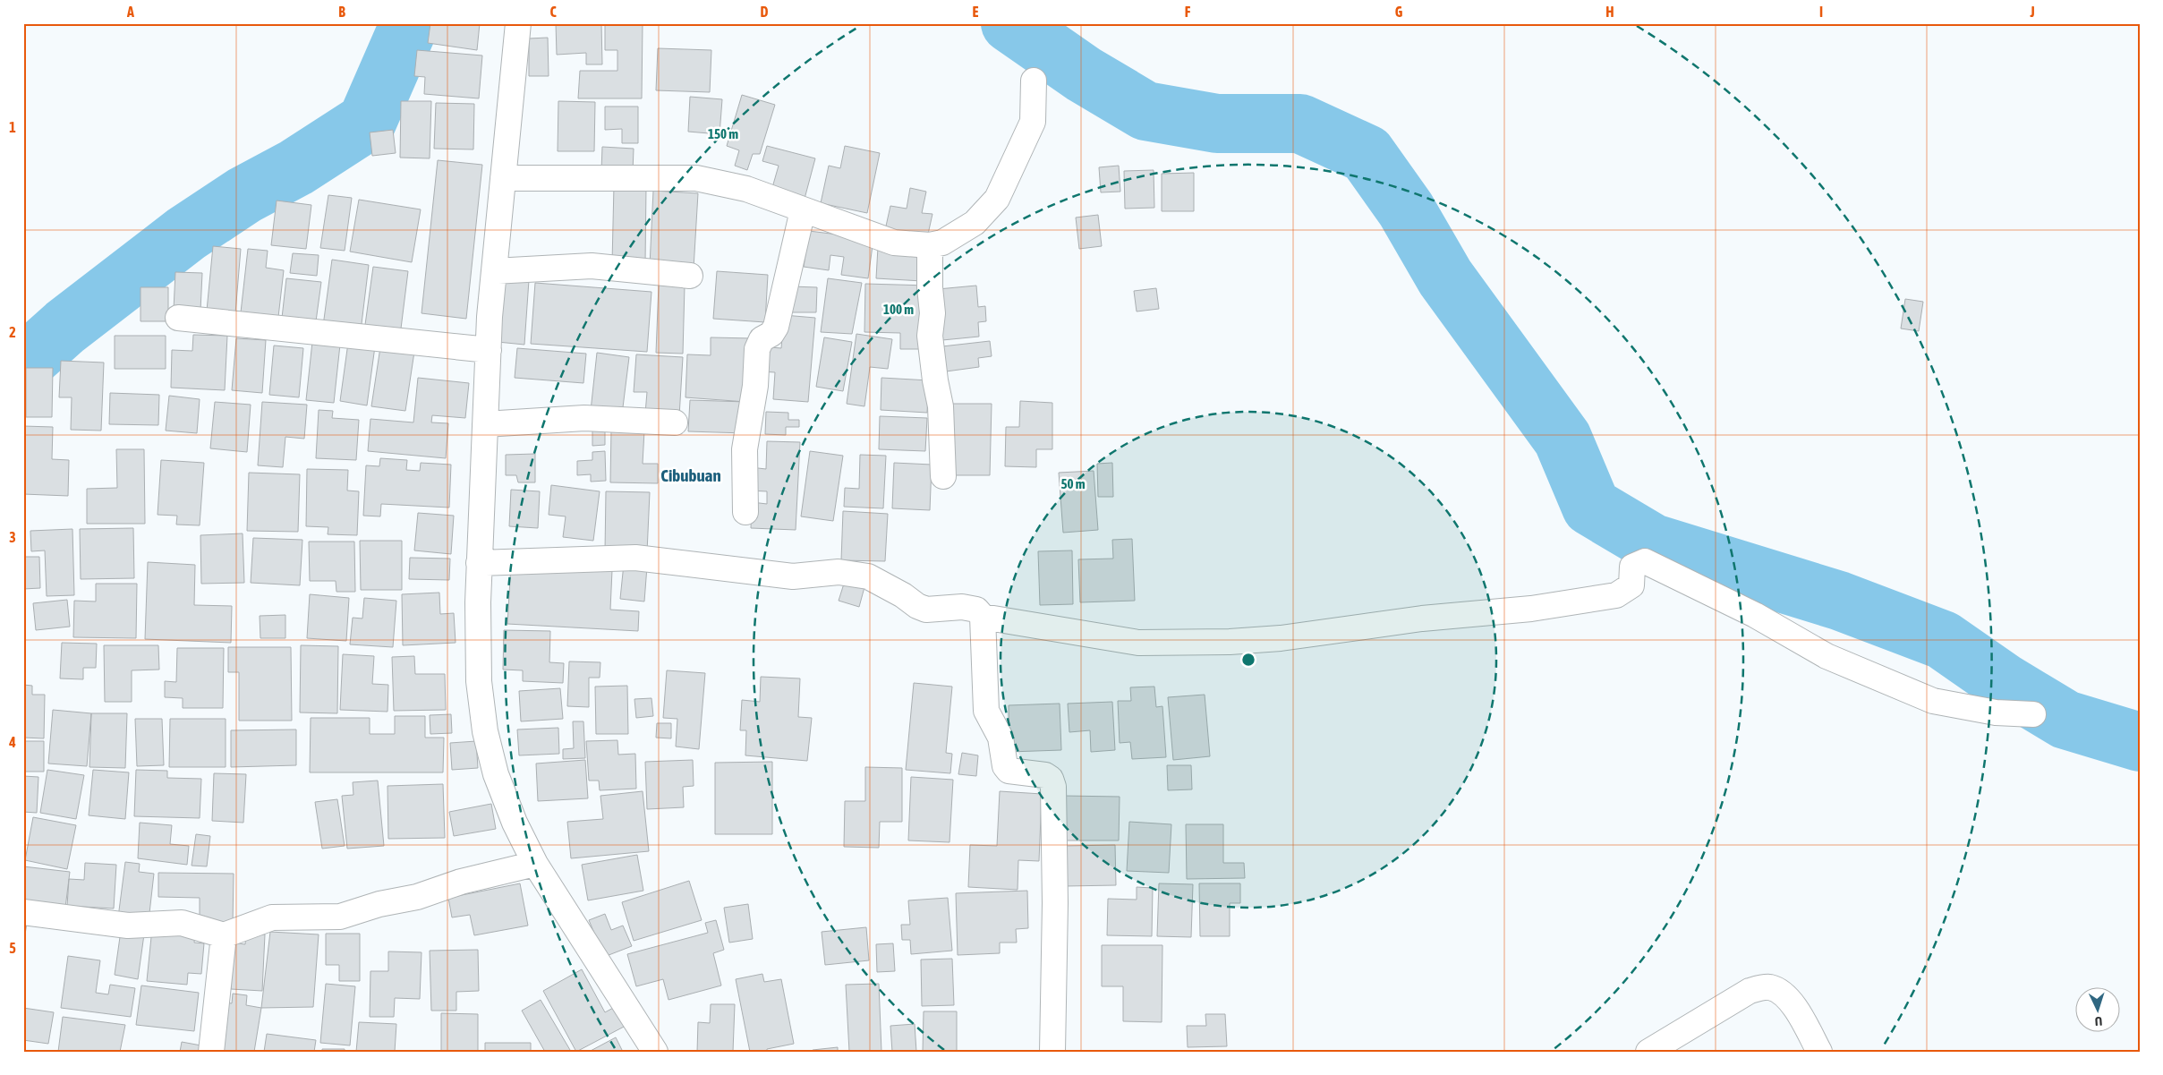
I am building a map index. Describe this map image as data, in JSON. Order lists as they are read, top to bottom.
{
  "districts": ["Cibubuan"],
  "north": "bottom",
  "grid": {
    "columns": [
      "A",
      "B",
      "C",
      "D",
      "E",
      "F",
      "G",
      "H",
      "I",
      "J"
    ],
    "rows": [
      "1",
      "2",
      "3",
      "4",
      "5"
    ]
  },
  "rings": ["150 m", "100 m", "50 m"]
}
